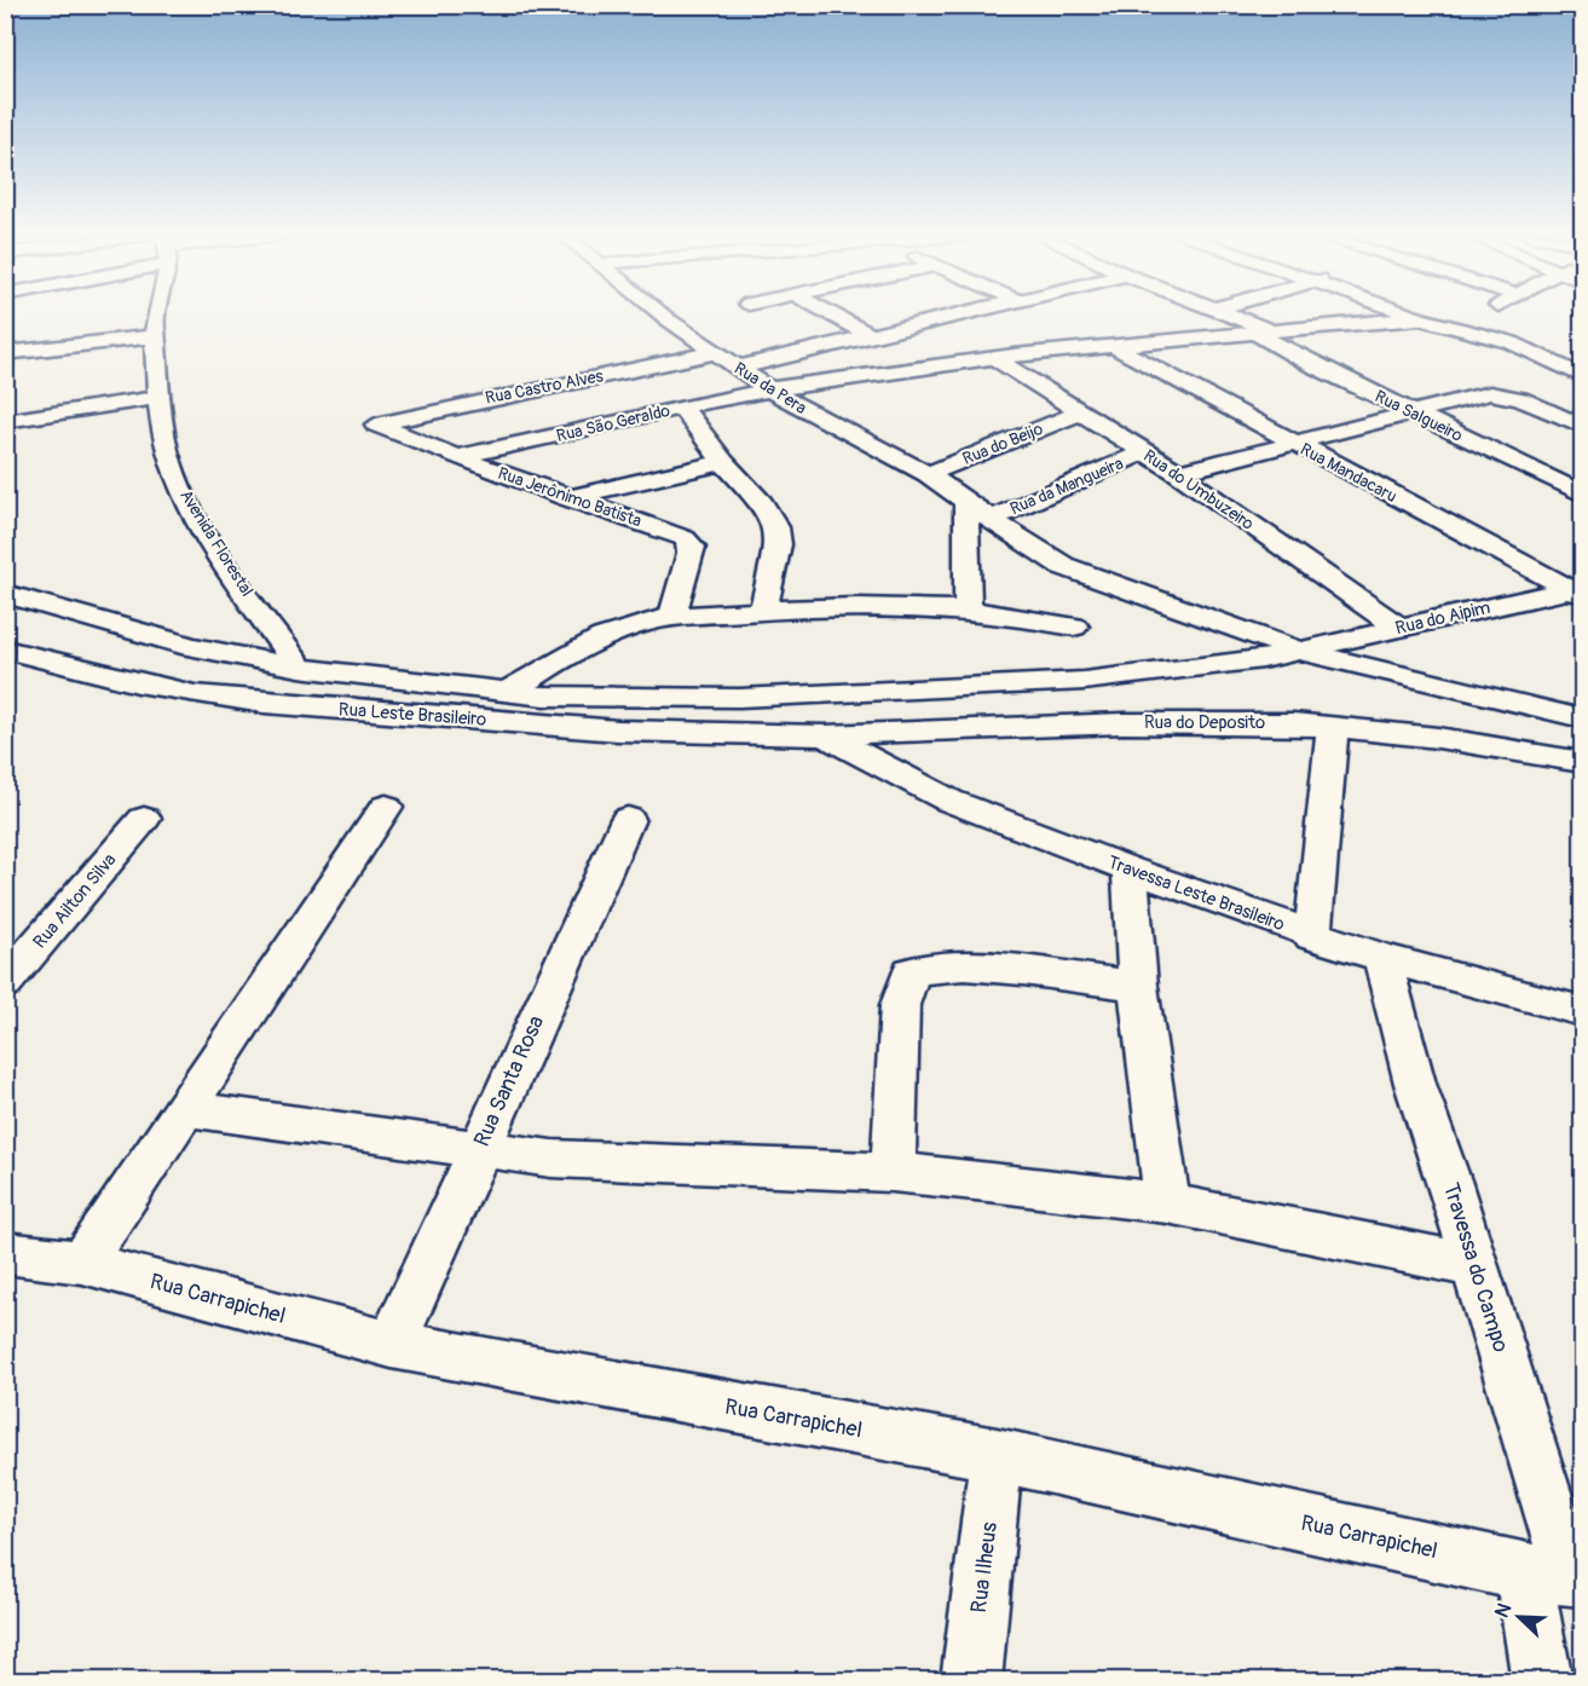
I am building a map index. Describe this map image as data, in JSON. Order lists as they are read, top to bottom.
{
  "streets": {
    "street": [
      "Rua Castro Alves",
      "Rua da Pera",
      "Rua Salgueiro",
      "Rua São Geraldo",
      "Rua do Beijo",
      "Rua Mandacaru",
      "Rua da Mangueira",
      "Rua do Umbuzeiro",
      "Rua Jerônimo Batista",
      "Avenida Florestal",
      "Rua do Aipim",
      "Rua Leste Brasileiro",
      "Rua do Deposito",
      "Travessa Leste Brasileiro",
      "Rua Ailton Silva",
      "Rua Santa Rosa",
      "Travessa do Campo",
      "Rua Carrapichel",
      "Rua Ilheus"
    ]
  },
  "crossings": [
    ["Rua Castro Alves", "Rua da Pera"],
    ["Rua Castro Alves", "Rua Jerônimo Batista"],
    ["Rua da Pera", "Rua São Geraldo"],
    ["Rua da Pera", "Rua do Beijo"],
    ["Rua da Pera", "Rua da Mangueira"],
    ["Rua da Pera", "Rua do Aipim"],
    ["Rua Salgueiro", "Rua São Geraldo"],
    ["Rua São Geraldo", "Rua Mandacaru"],
    ["Rua São Geraldo", "Rua do Umbuzeiro"],
    ["Rua São Geraldo", "Rua Jerônimo Batista"],
    ["Rua do Beijo", "Rua do Umbuzeiro"],
    ["Rua Mandacaru", "Rua do Aipim"],
    ["Rua da Mangueira", "Rua do Umbuzeiro"],
    ["Rua do Umbuzeiro", "Rua do Aipim"],
    ["Rua Leste Brasileiro", "Rua do Deposito"],
    ["Rua Leste Brasileiro", "Travessa Leste Brasileiro"],
    ["Rua do Deposito", "Travessa Leste Brasileiro"],
    ["Travessa Leste Brasileiro", "Travessa do Campo"],
    ["Rua Santa Rosa", "Rua Carrapichel"],
    ["Travessa do Campo", "Rua Carrapichel"],
    ["Rua Carrapichel", "Rua Ilheus"]
  ],
  "north": "top left"
}
